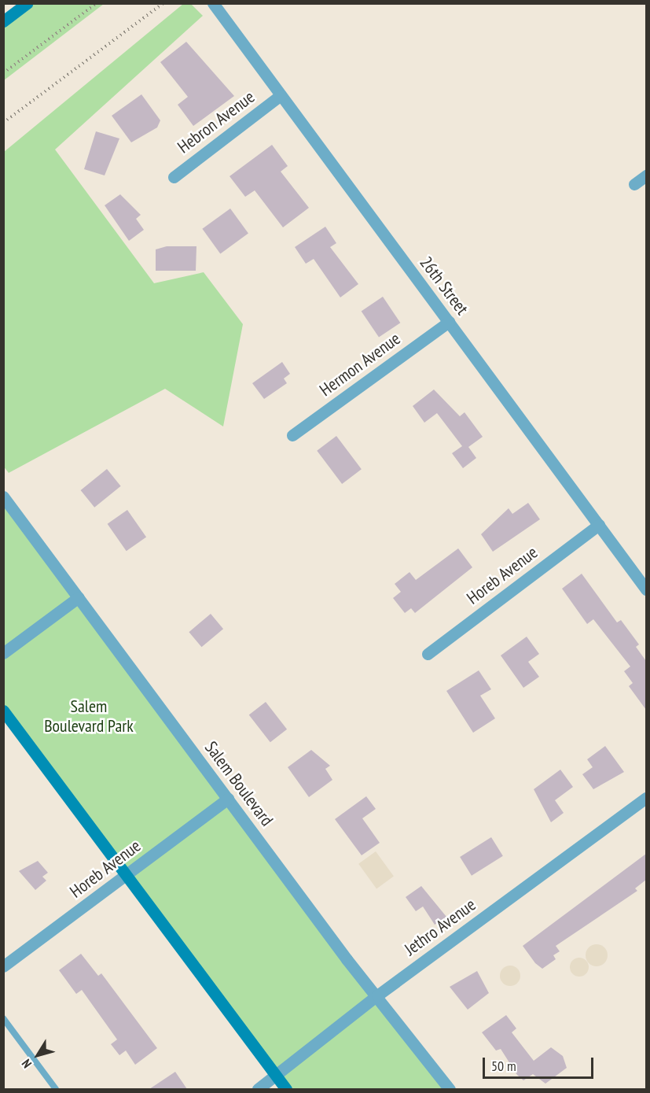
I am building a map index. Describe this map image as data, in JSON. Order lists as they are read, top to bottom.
{
  "streets": {
    "street": [
      "Hebron Avenue",
      "26th Street",
      "Hermon Avenue",
      "Horeb Avenue",
      "Salem Boulevard",
      "Jethro Avenue"
    ]
  },
  "crossings": [
    ["Hebron Avenue", "26th Street"],
    ["26th Street", "Hermon Avenue"],
    ["26th Street", "Horeb Avenue"],
    ["Horeb Avenue", "Salem Boulevard"],
    ["Salem Boulevard", "Jethro Avenue"]
  ],
  "parks": ["Salem Boulevard Park"],
  "scale_bar": "50 m",
  "north": "bottom left"
}
